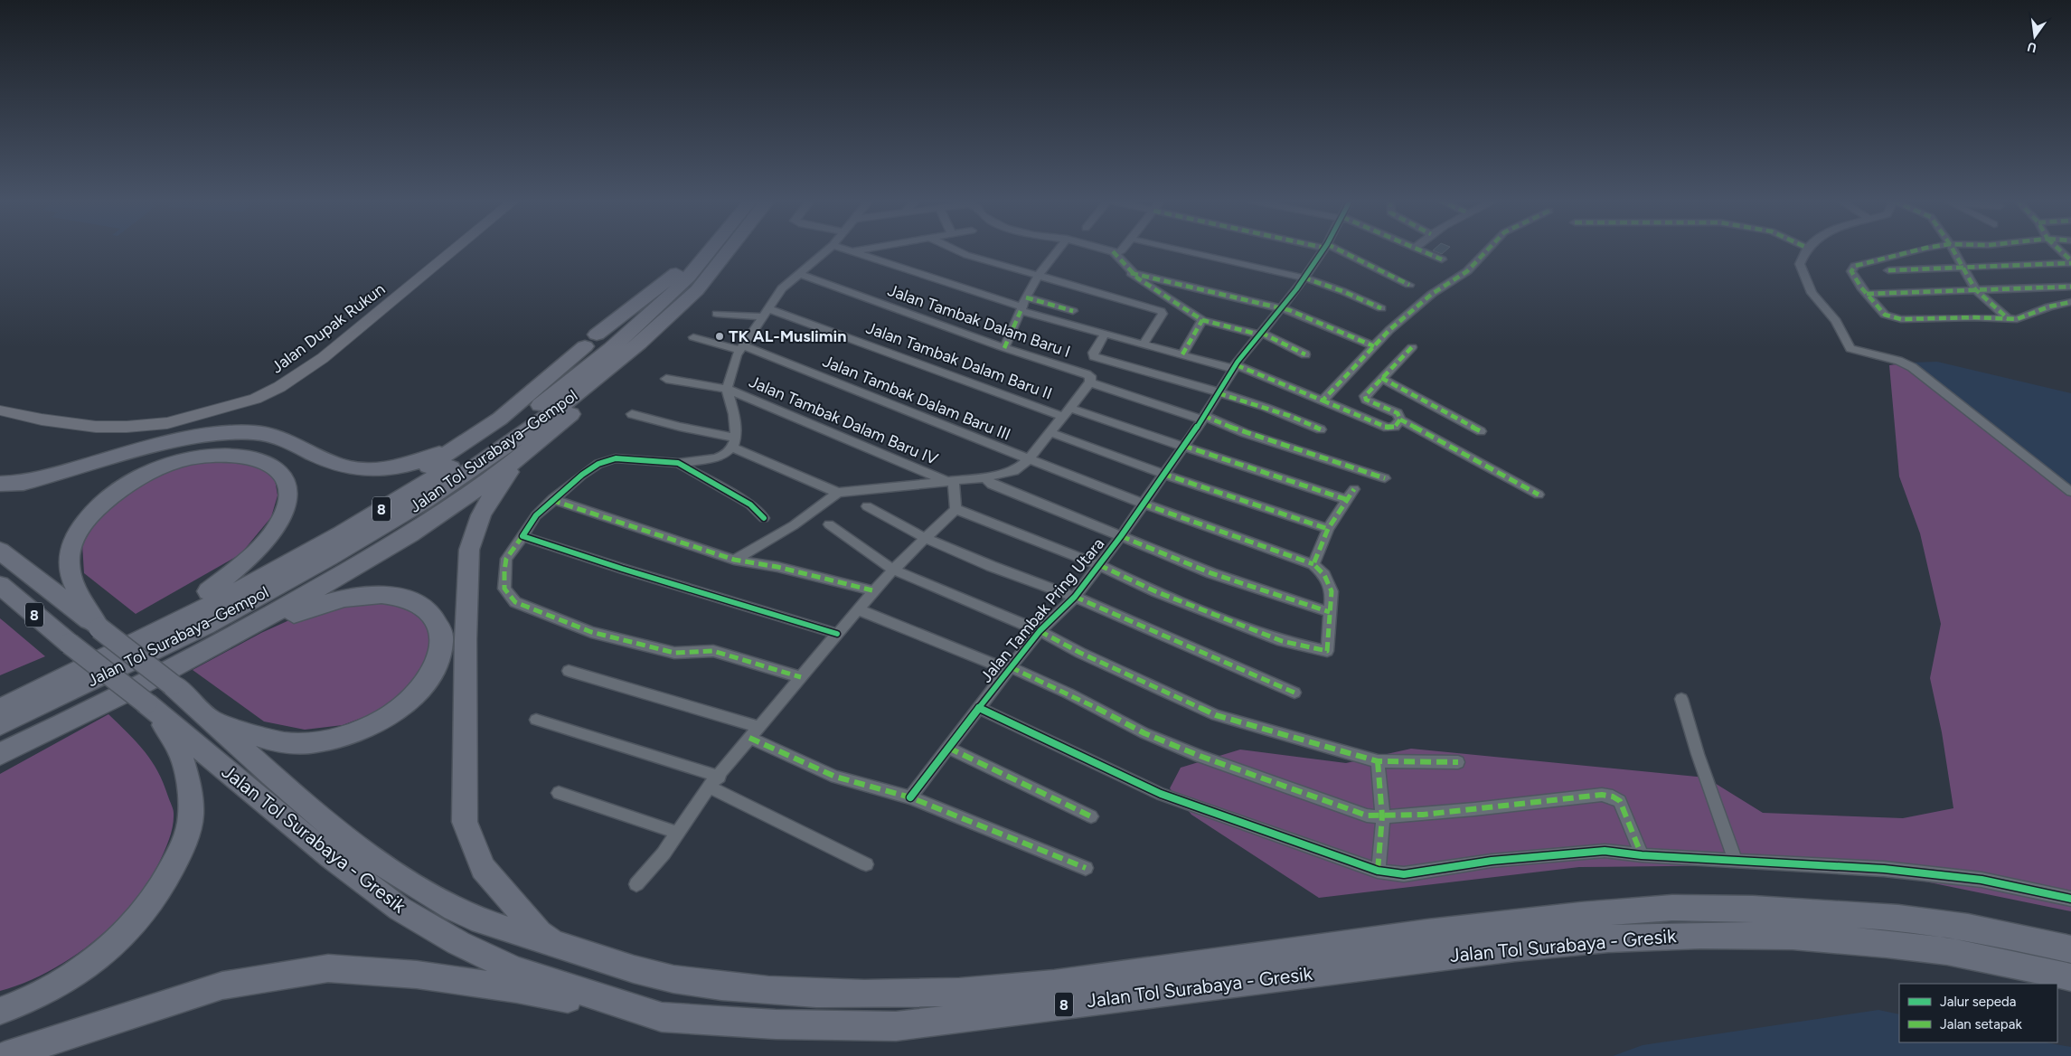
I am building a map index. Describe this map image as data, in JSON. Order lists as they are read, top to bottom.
{
  "streets": {
    "highway": ["Jalan Tol Surabaya–Gempol", "8", "Jalan Tol Surabaya - Gresik"],
    "main road": ["Jalan Dupak Rukun"],
    "street": [
      "Jalan Tambak Dalam Baru I",
      "Jalan Tambak Dalam Baru II",
      "Jalan Tambak Dalam Baru III",
      "Jalan Tambak Dalam Baru IV",
      "Jalan Tambak Pring Utara"
    ]
  },
  "crossings": [
    ["Jalan Tambak Dalam Baru I", "Jalan Tambak Pring Utara"],
    ["Jalan Tambak Dalam Baru III", "Jalan Tambak Pring Utara"]
  ],
  "places": ["TK AL-Muslimin"],
  "legend": ["Jalur sepeda", "Jalan setapak"],
  "north": "bottom"
}
